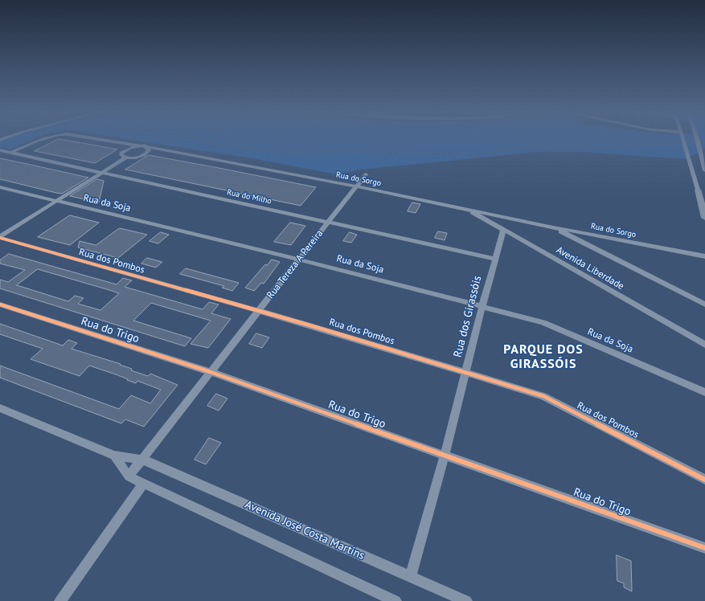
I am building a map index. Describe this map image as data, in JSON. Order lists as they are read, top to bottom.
{
  "streets": {
    "street": [
      "Rua do Sorgo",
      "Rua do Milho",
      "Rua da Soja",
      "Rua dos Pombos",
      "Rua Tereza A Pereira",
      "Avenida Liberdade",
      "Rua dos Girassóis",
      "Rua do Trigo",
      "Avenida José Costa Martins"
    ]
  },
  "crossings": [
    ["Rua do Sorgo", "Rua do Milho"],
    ["Rua do Sorgo", "Rua Tereza A Pereira"],
    ["Rua do Sorgo", "Avenida Liberdade"],
    ["Rua do Sorgo", "Rua dos Girassóis"],
    ["Rua do Milho", "Rua Tereza A Pereira"],
    ["Rua do Milho", "Rua dos Girassóis"],
    ["Rua da Soja", "Rua Tereza A Pereira"],
    ["Rua da Soja", "Rua dos Girassóis"],
    ["Rua dos Pombos", "Rua Tereza A Pereira"],
    ["Rua dos Pombos", "Rua dos Girassóis"],
    ["Rua Tereza A Pereira", "Rua do Trigo"],
    ["Rua Tereza A Pereira", "Avenida José Costa Martins"],
    ["Avenida Liberdade", "Rua dos Girassóis"],
    ["Rua dos Girassóis", "Rua do Trigo"],
    ["Rua dos Girassóis", "Avenida José Costa Martins"]
  ],
  "districts": ["PARQUE DOS GIRASSÓIS"]
}
